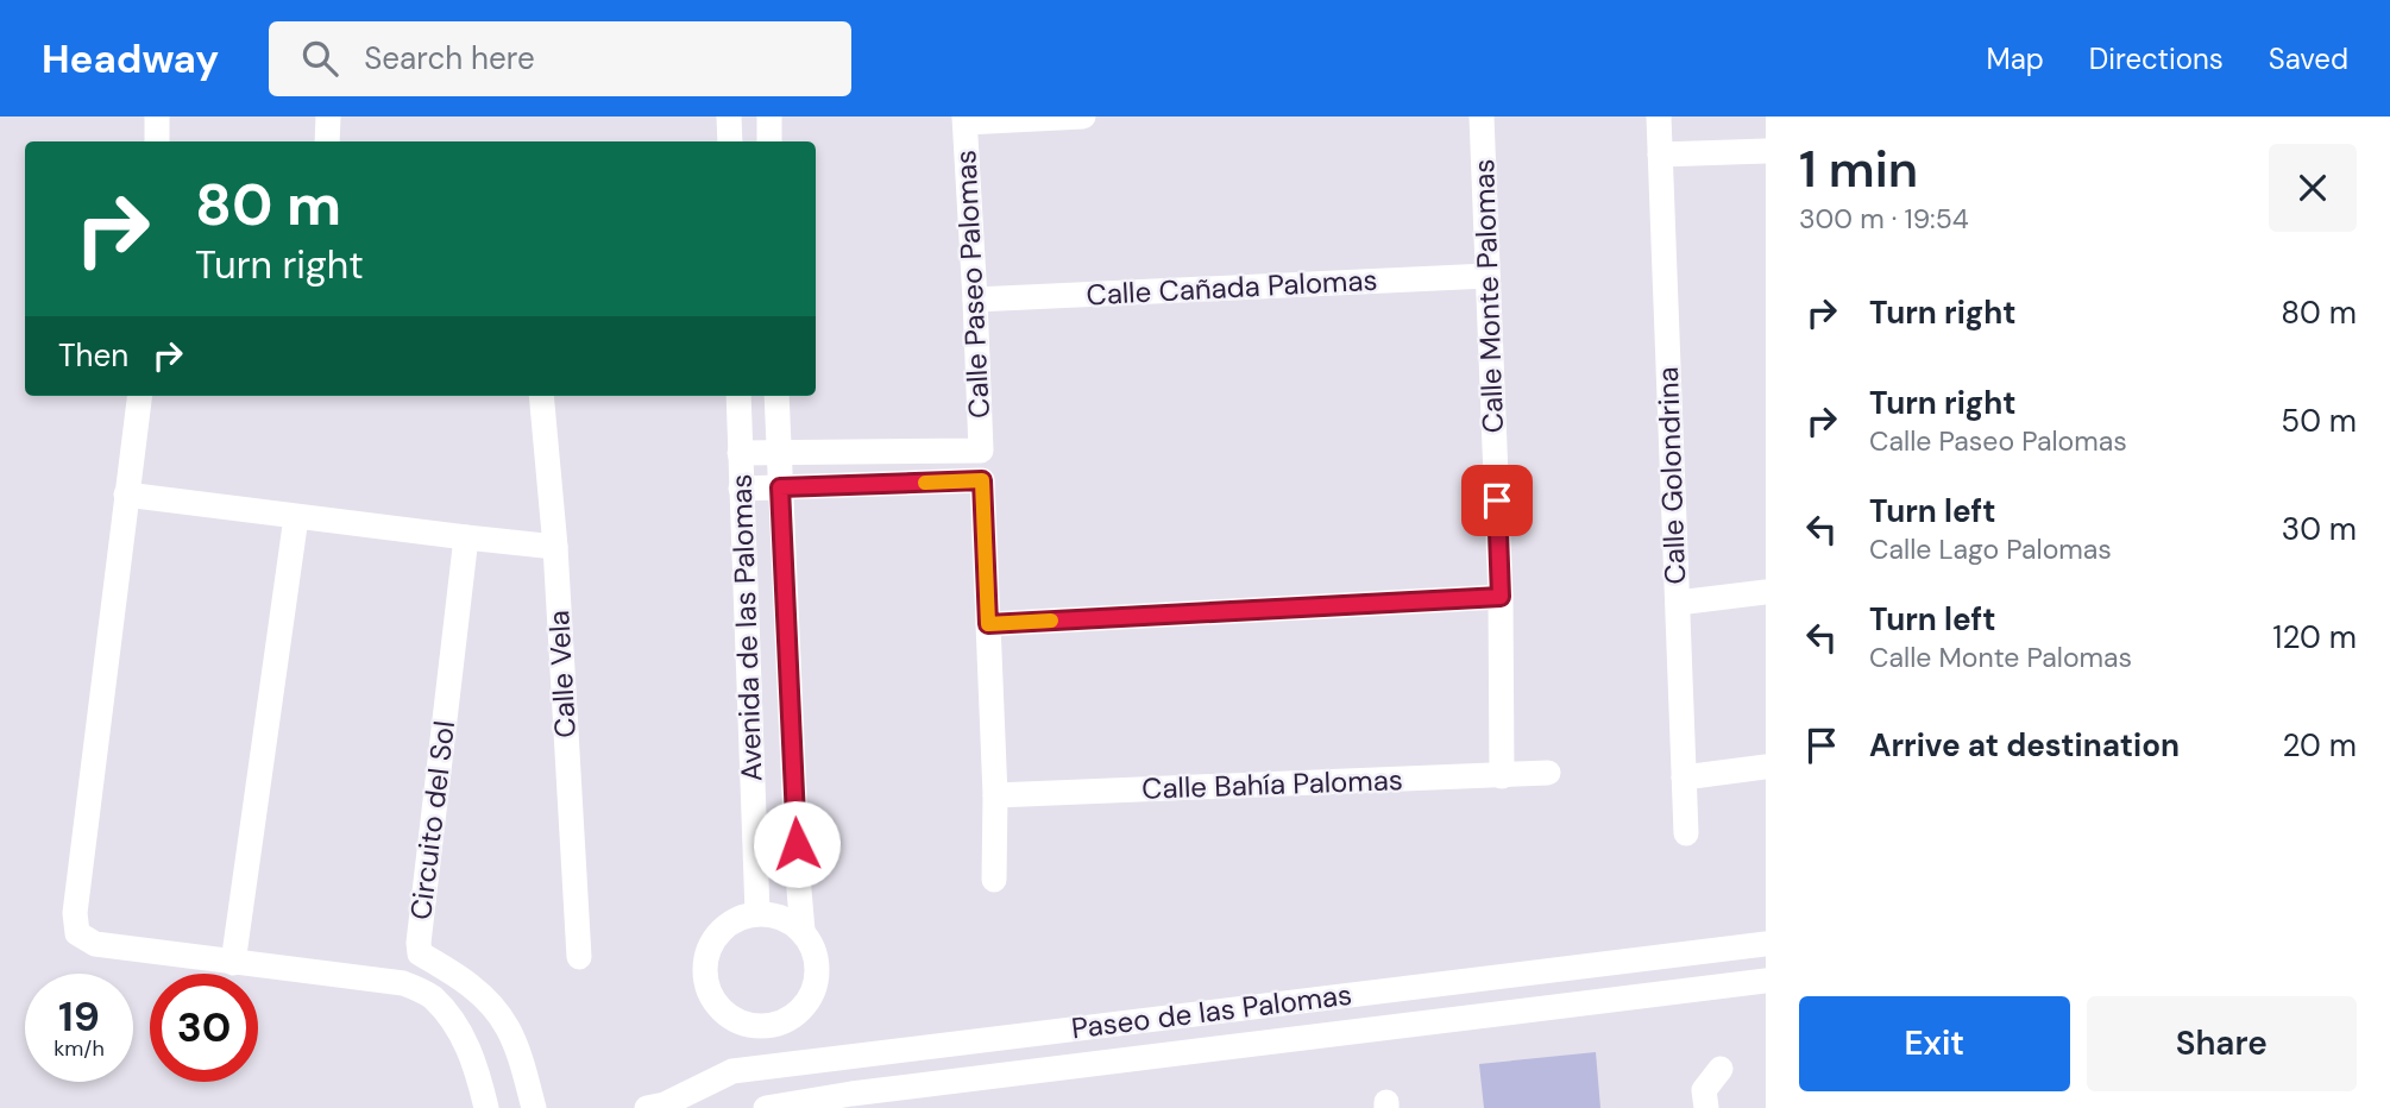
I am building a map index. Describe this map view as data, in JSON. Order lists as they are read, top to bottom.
{
  "streets": {
    "street": [
      "Calle Paseo Palomas",
      "Calle Cañada Palomas",
      "Calle Monte Palomas",
      "Calle Golondrina",
      "Avenida de las Palomas",
      "Calle Vela",
      "Calle Bahía Palomas",
      "Circuito del Sol",
      "Paseo de las Palomas"
    ]
  },
  "crossings": [
    ["Calle Paseo Palomas", "Calle Cañada Palomas"],
    ["Calle Cañada Palomas", "Calle Monte Palomas"],
    ["Calle Monte Palomas", "Calle Bahía Palomas"]
  ],
  "page": {
    "header": "Headway",
    "search": "Search here",
    "nav": ["Map", "Directions", "Saved"],
    "heading": ["1 min", "300 m · 19:54"],
    "turn": ["80 m", "Turn right"],
    "list": [
      {
        "name": "Turn right",
        "value": "80 m"
      },
      {
        "name": "Turn right",
        "note": "Calle Paseo Palomas",
        "value": "50 m"
      },
      {
        "name": "Turn left",
        "note": "Calle Lago Palomas",
        "value": "30 m"
      },
      {
        "name": "Turn left",
        "note": "Calle Monte Palomas",
        "value": "120 m"
      },
      {
        "name": "Arrive at destination",
        "value": "20 m"
      }
    ],
    "then": "Then",
    "speed": "19 km/h",
    "limit": "30",
    "buttons": ["Exit", "Share"]
  }
}
